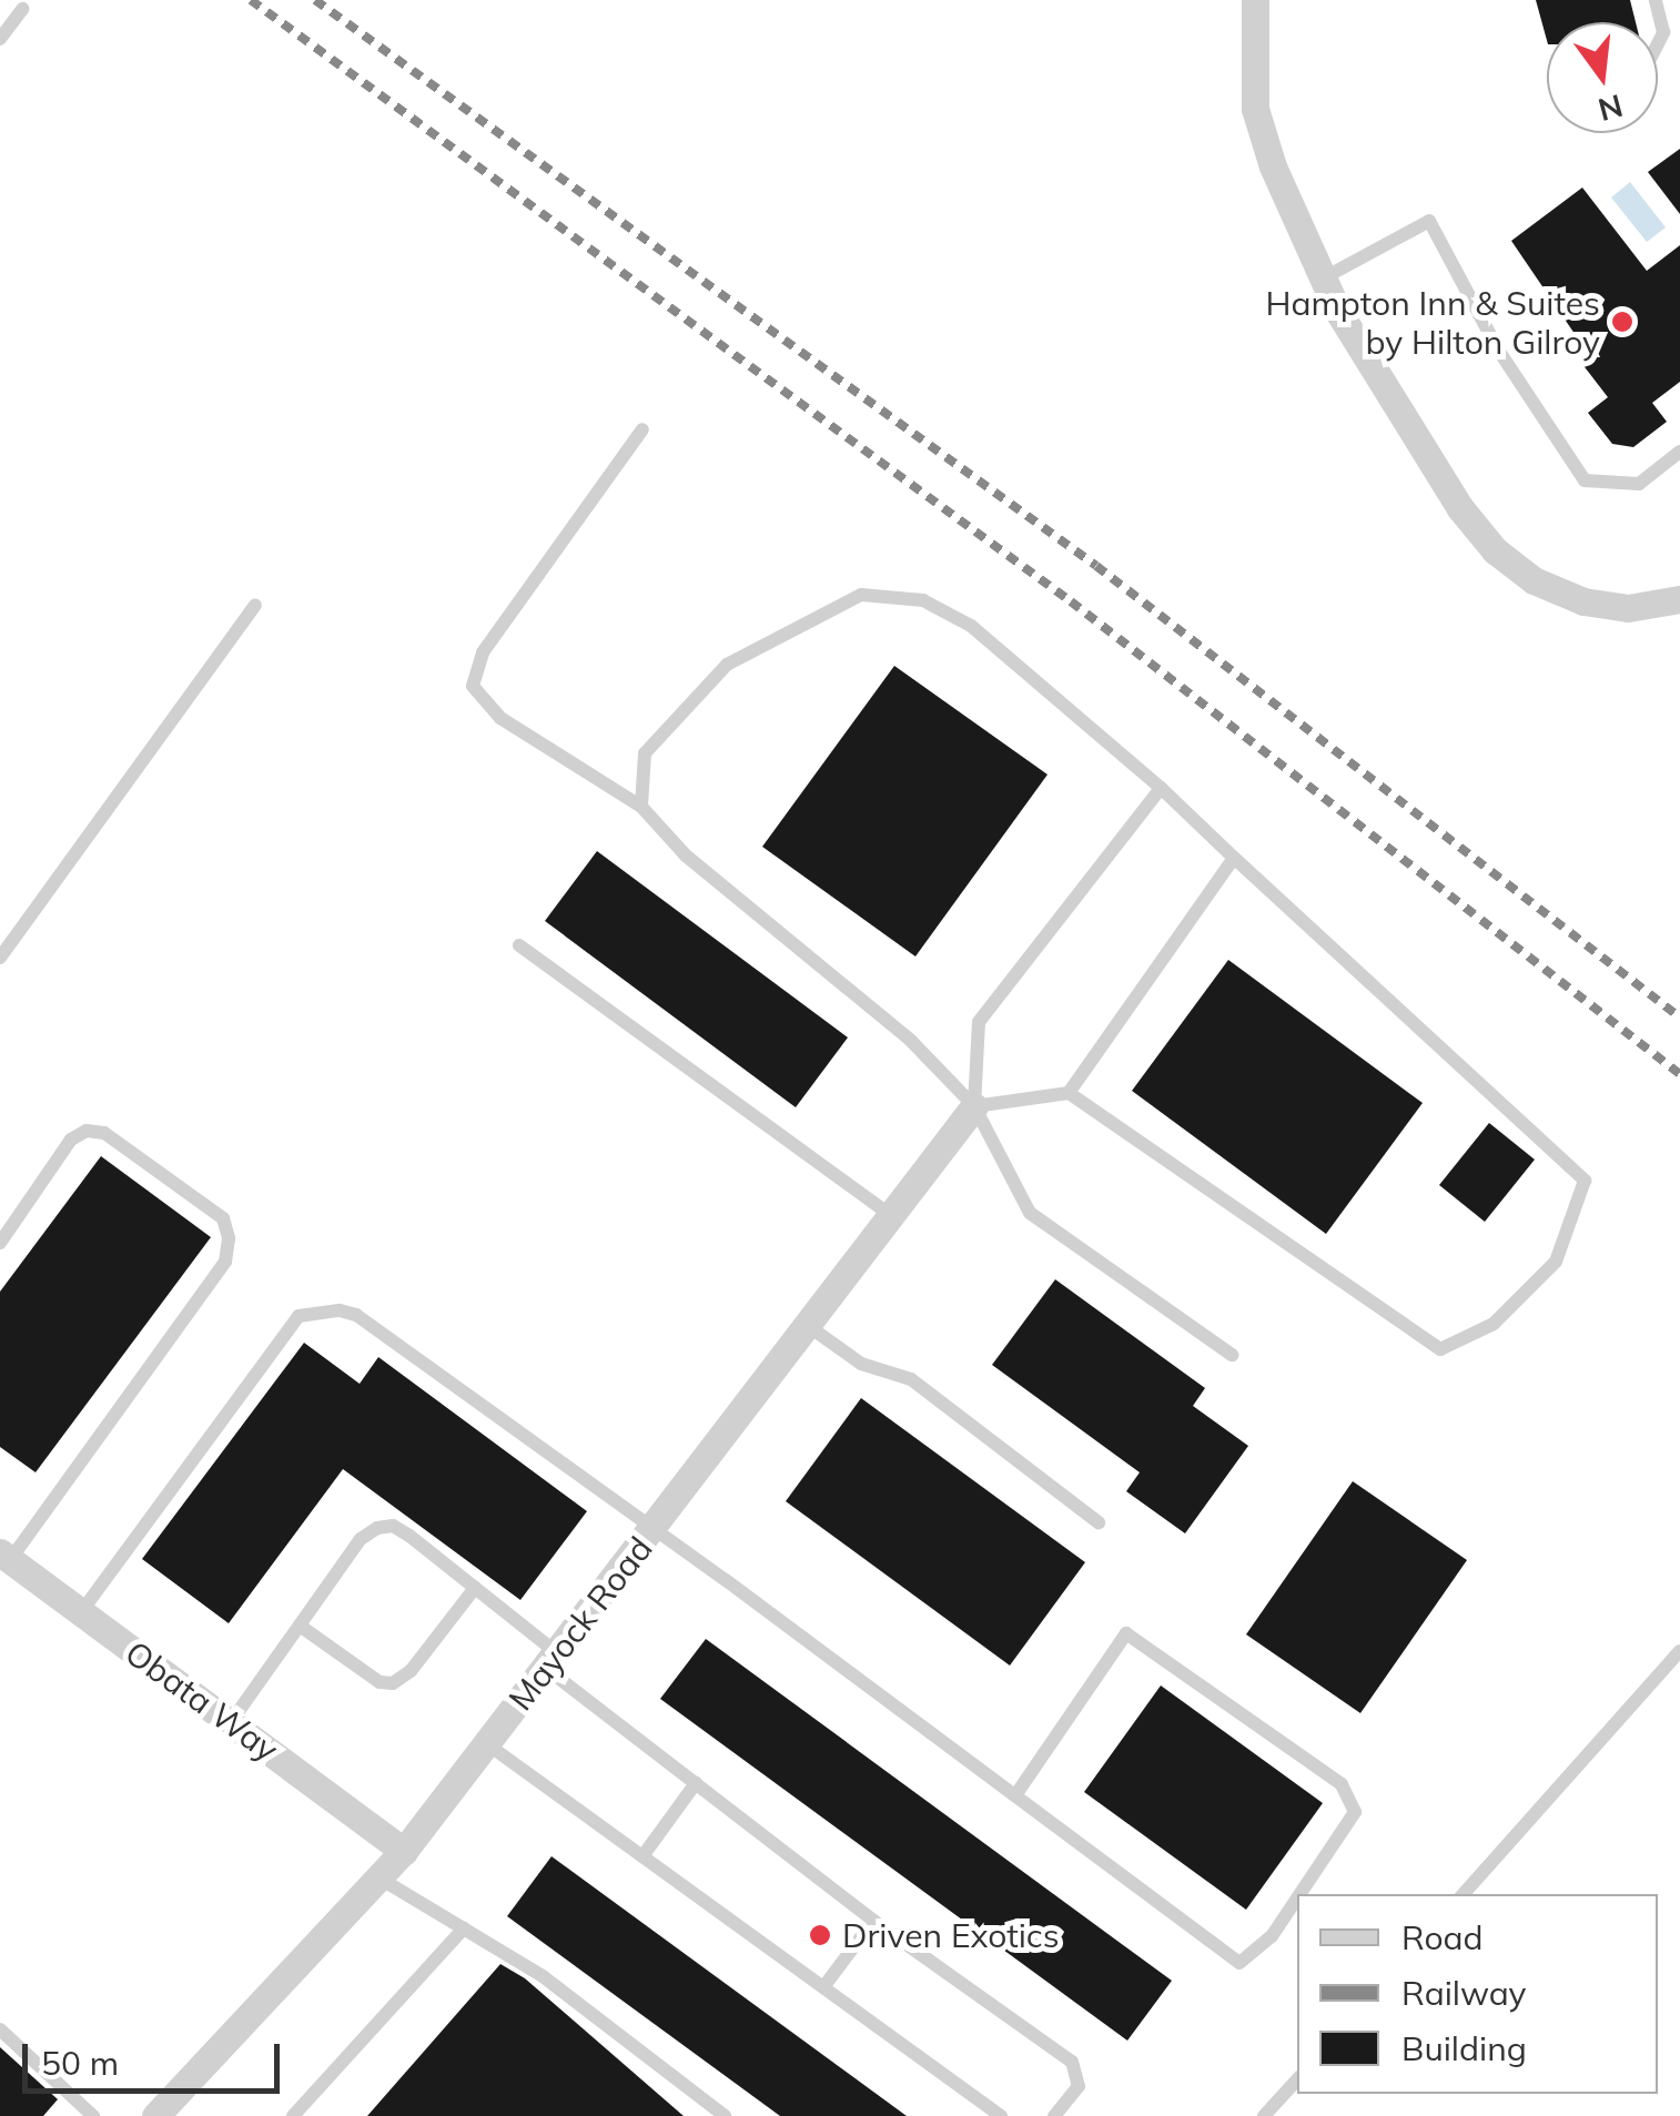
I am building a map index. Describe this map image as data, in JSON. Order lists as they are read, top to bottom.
{
  "streets": {
    "street": ["Mayock Road", "Obata Way"]
  },
  "crossings": [
    ["Mayock Road", "Obata Way"]
  ],
  "places": ["Hampton Inn & Suites by Hilton Gilroy", "Driven Exotics"],
  "legend": ["Road", "Railway", "Building"],
  "scale_bar": "50 m",
  "north": "bottom"
}
